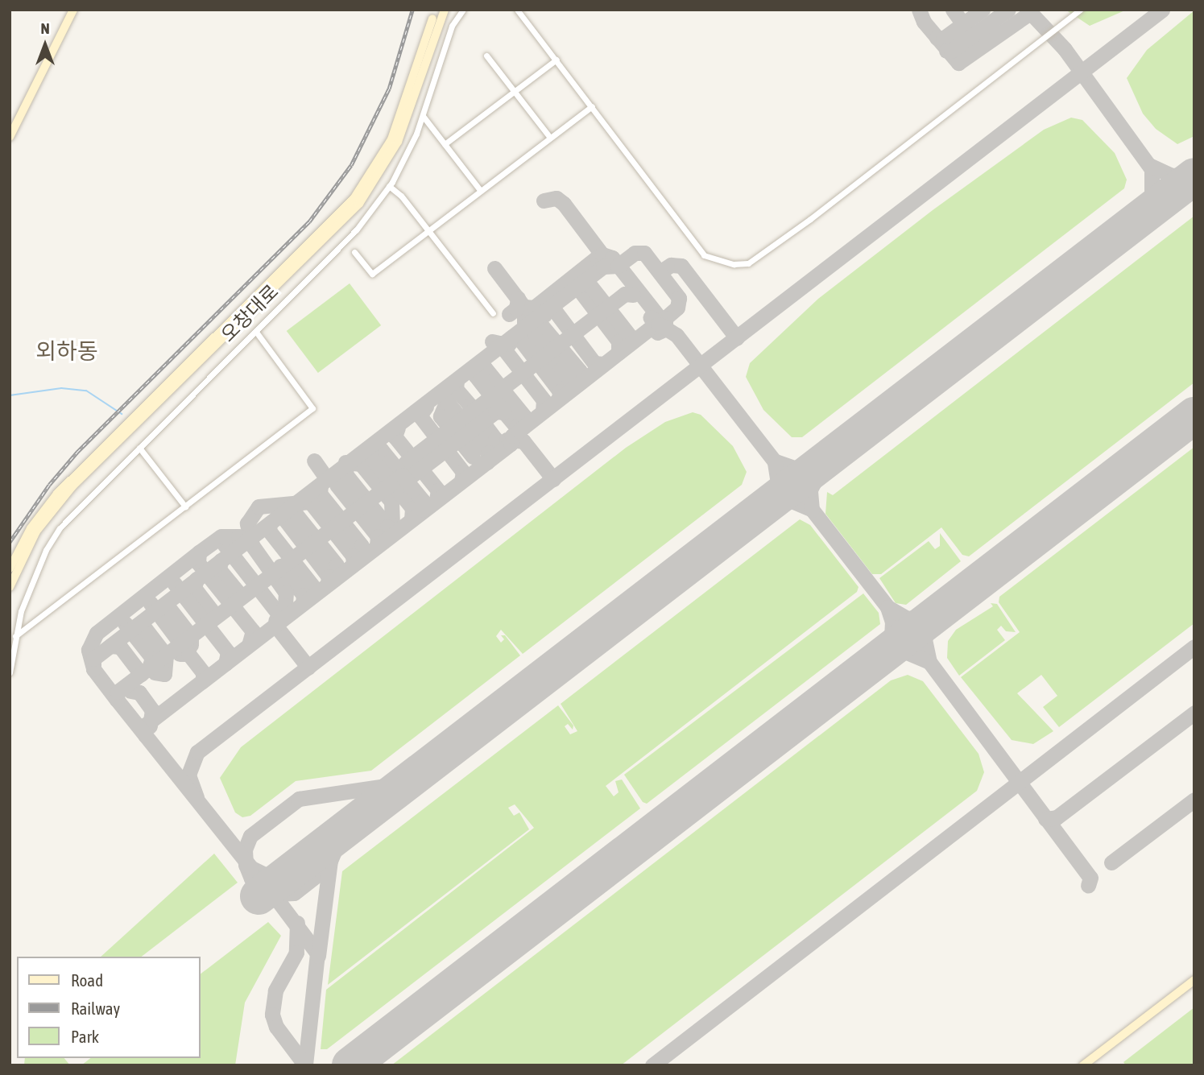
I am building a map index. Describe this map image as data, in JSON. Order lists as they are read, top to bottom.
{
  "streets": {
    "main road": ["오창대로"]
  },
  "districts": ["외하동"],
  "legend": ["Road", "Railway", "Park"],
  "north": "top"
}
